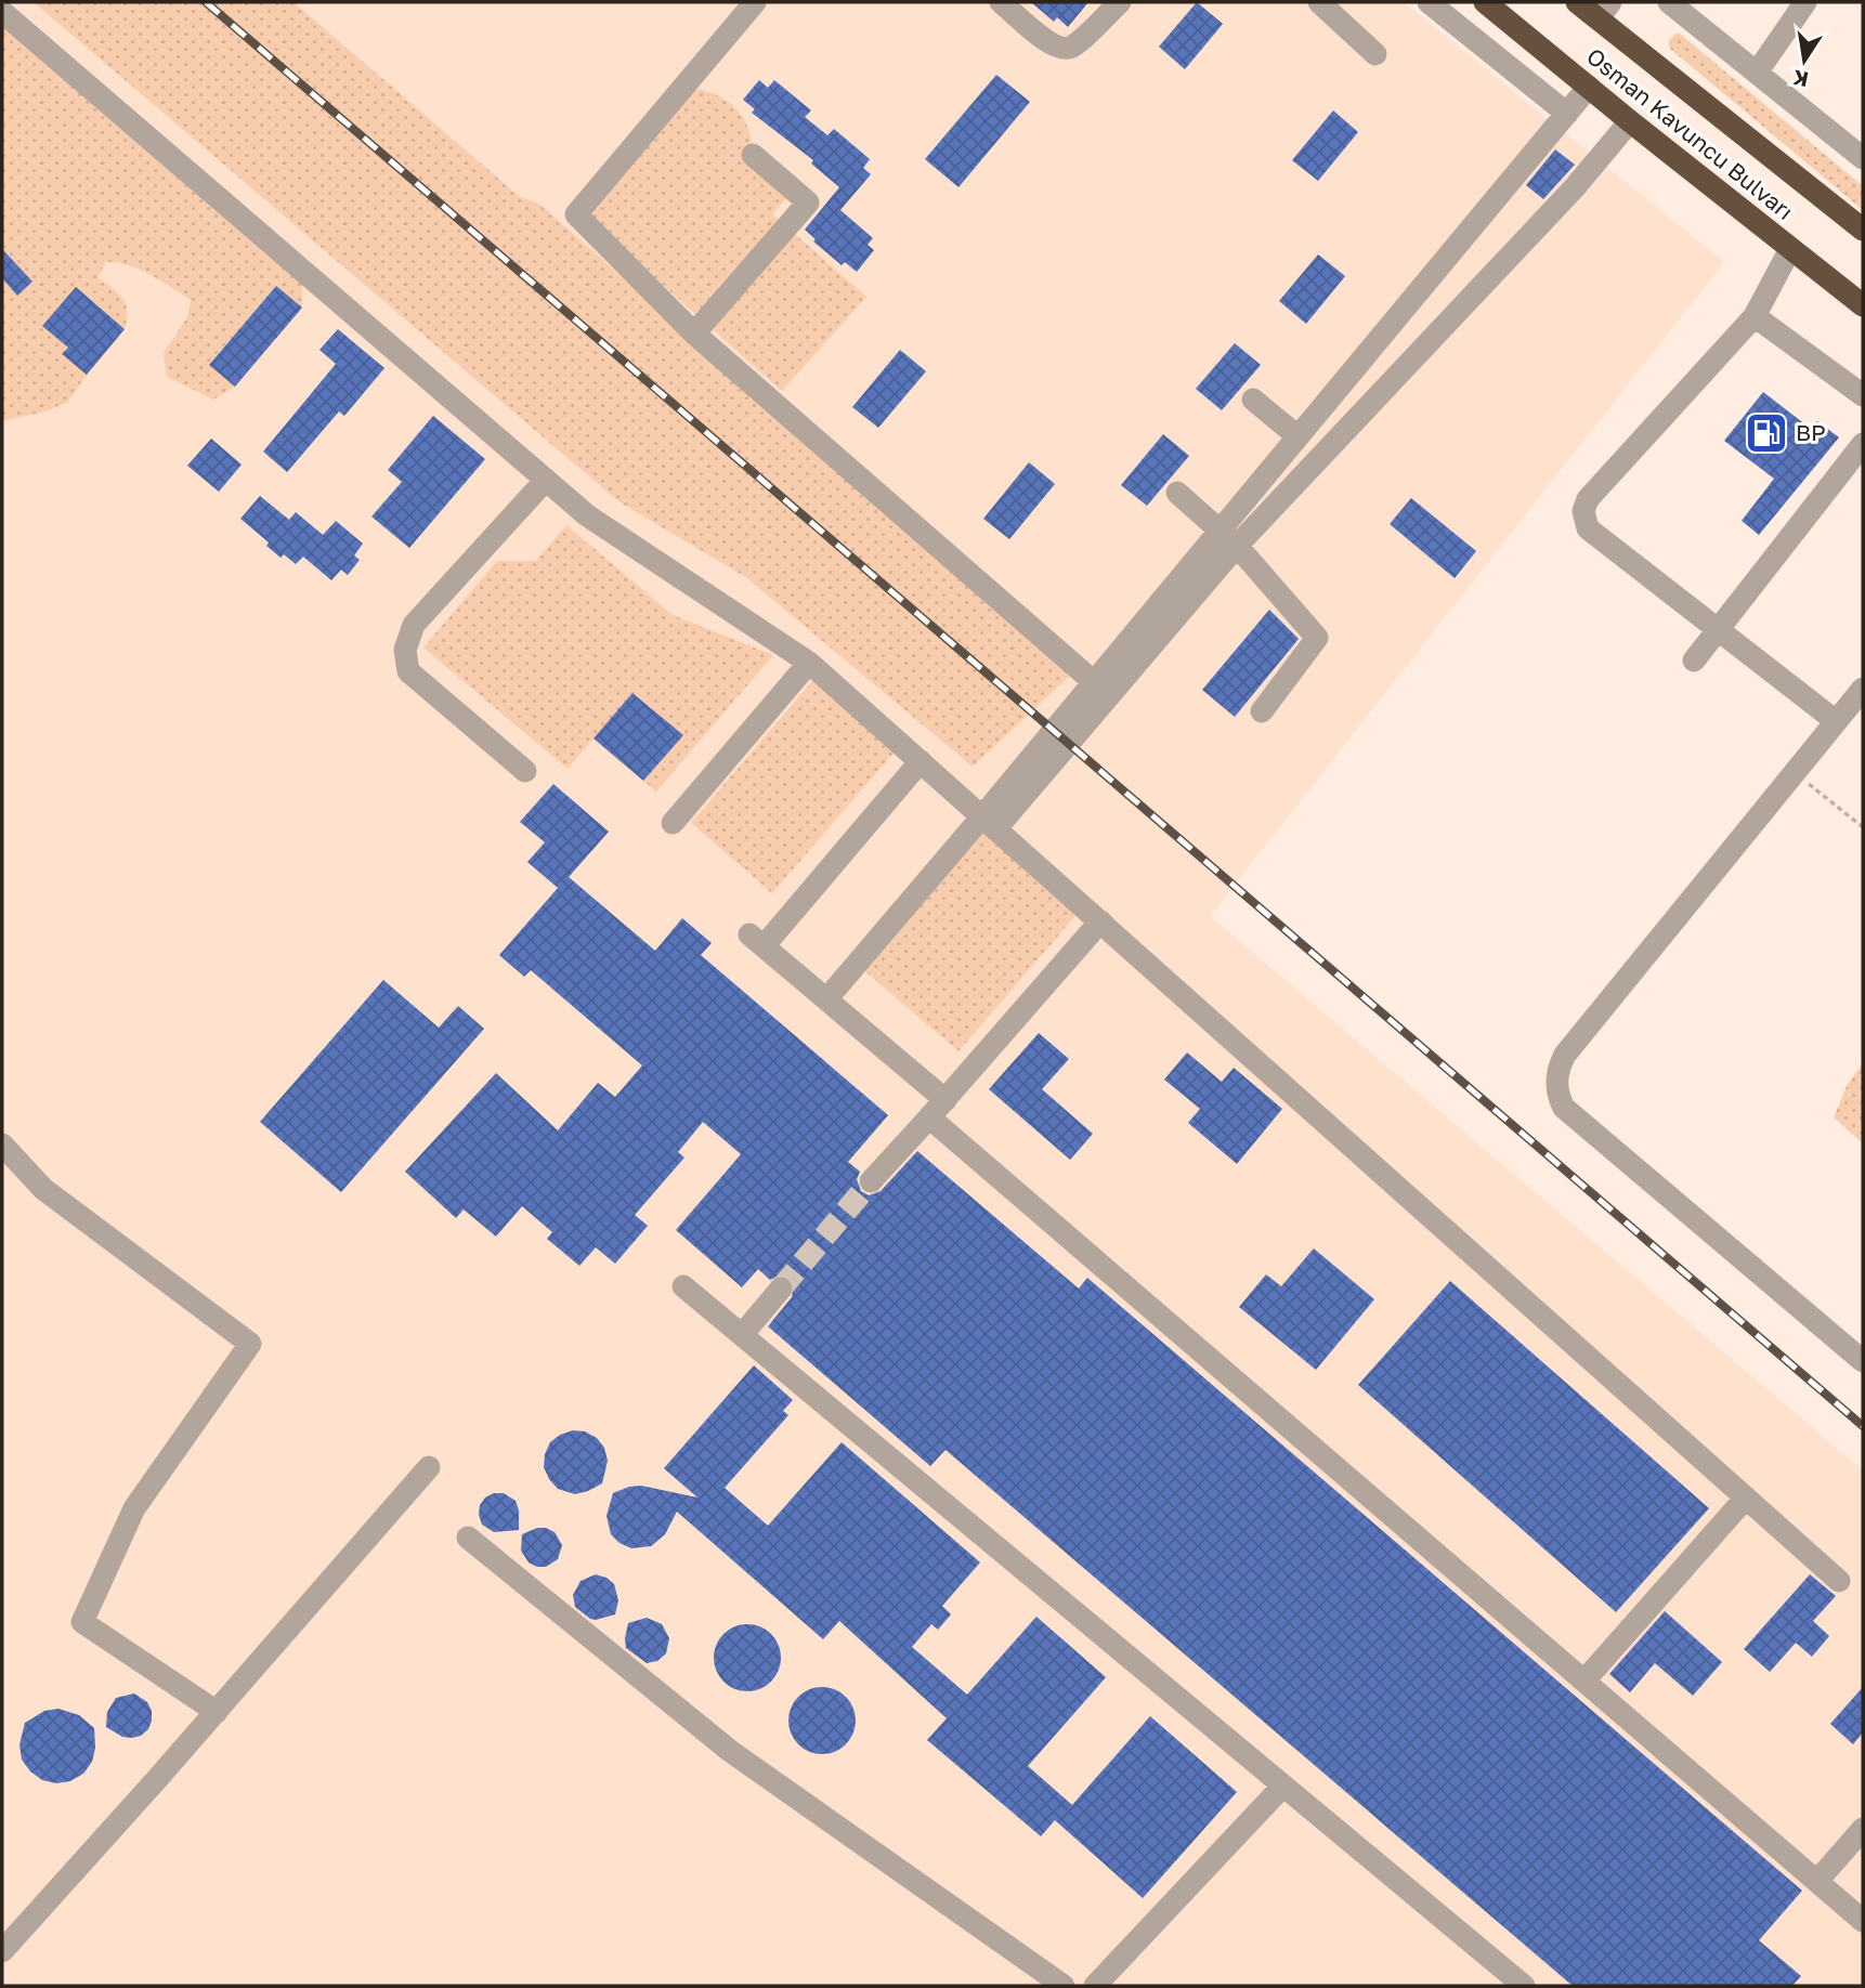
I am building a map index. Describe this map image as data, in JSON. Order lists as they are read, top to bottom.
{
  "streets": {
    "highway": ["Osman Kavuncu Bulvarı"]
  },
  "places": {
    "fuel station": ["BP"]
  },
  "north": "bottom"
}
